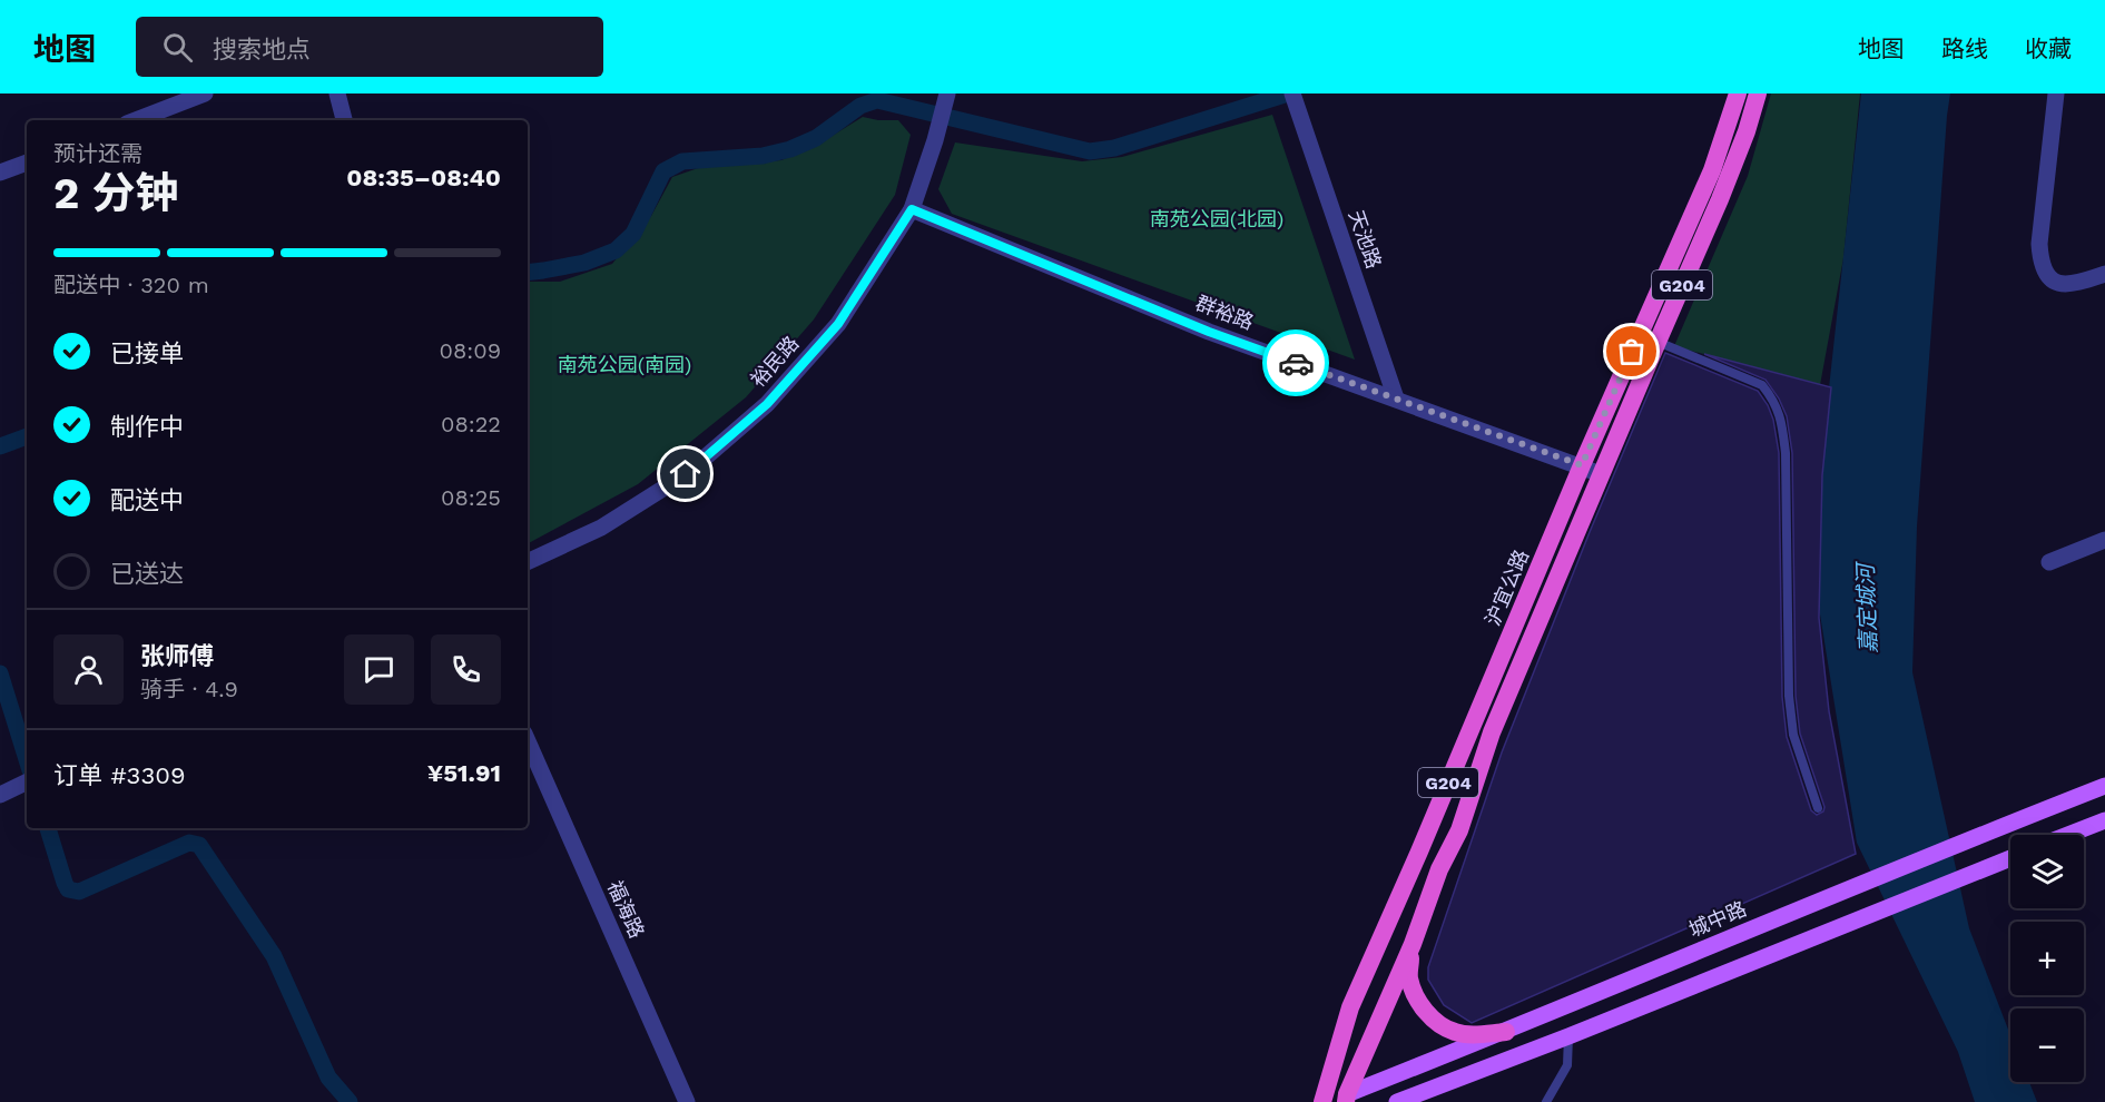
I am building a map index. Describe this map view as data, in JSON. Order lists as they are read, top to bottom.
{
  "streets": {
    "highway": ["G204", "沪宜公路"],
    "main road": ["城中路"],
    "street": [
      "天池路",
      "群裕路",
      "裕民路",
      "福海路"
    ]
  },
  "crossings": [
    ["天池路", "群裕路"],
    ["群裕路", "裕民路"],
    ["群裕路", "沪宜公路"],
    ["沪宜公路", "城中路"]
  ],
  "water": ["嘉定城河"],
  "parks": ["南苑公园(北园)", "南苑公园(南园)"],
  "page": {
    "header": "地图",
    "search": "搜索地点",
    "nav": ["地图", "路线", "收藏"],
    "heading": ["2 分钟", "预计还需", "08:35–08:40"],
    "panel": [
      "张师傅",
      "骑手 · 4.9",
      "订单 #3309",
      "¥51.91"
    ],
    "bar": "配送中 · 320 m",
    "list": [
      ["已接单", "08:09"],
      ["制作中", "08:22"],
      ["配送中", "08:25"],
      "已送达"
    ],
    "map_buttons": ["+", "−"]
  }
}
